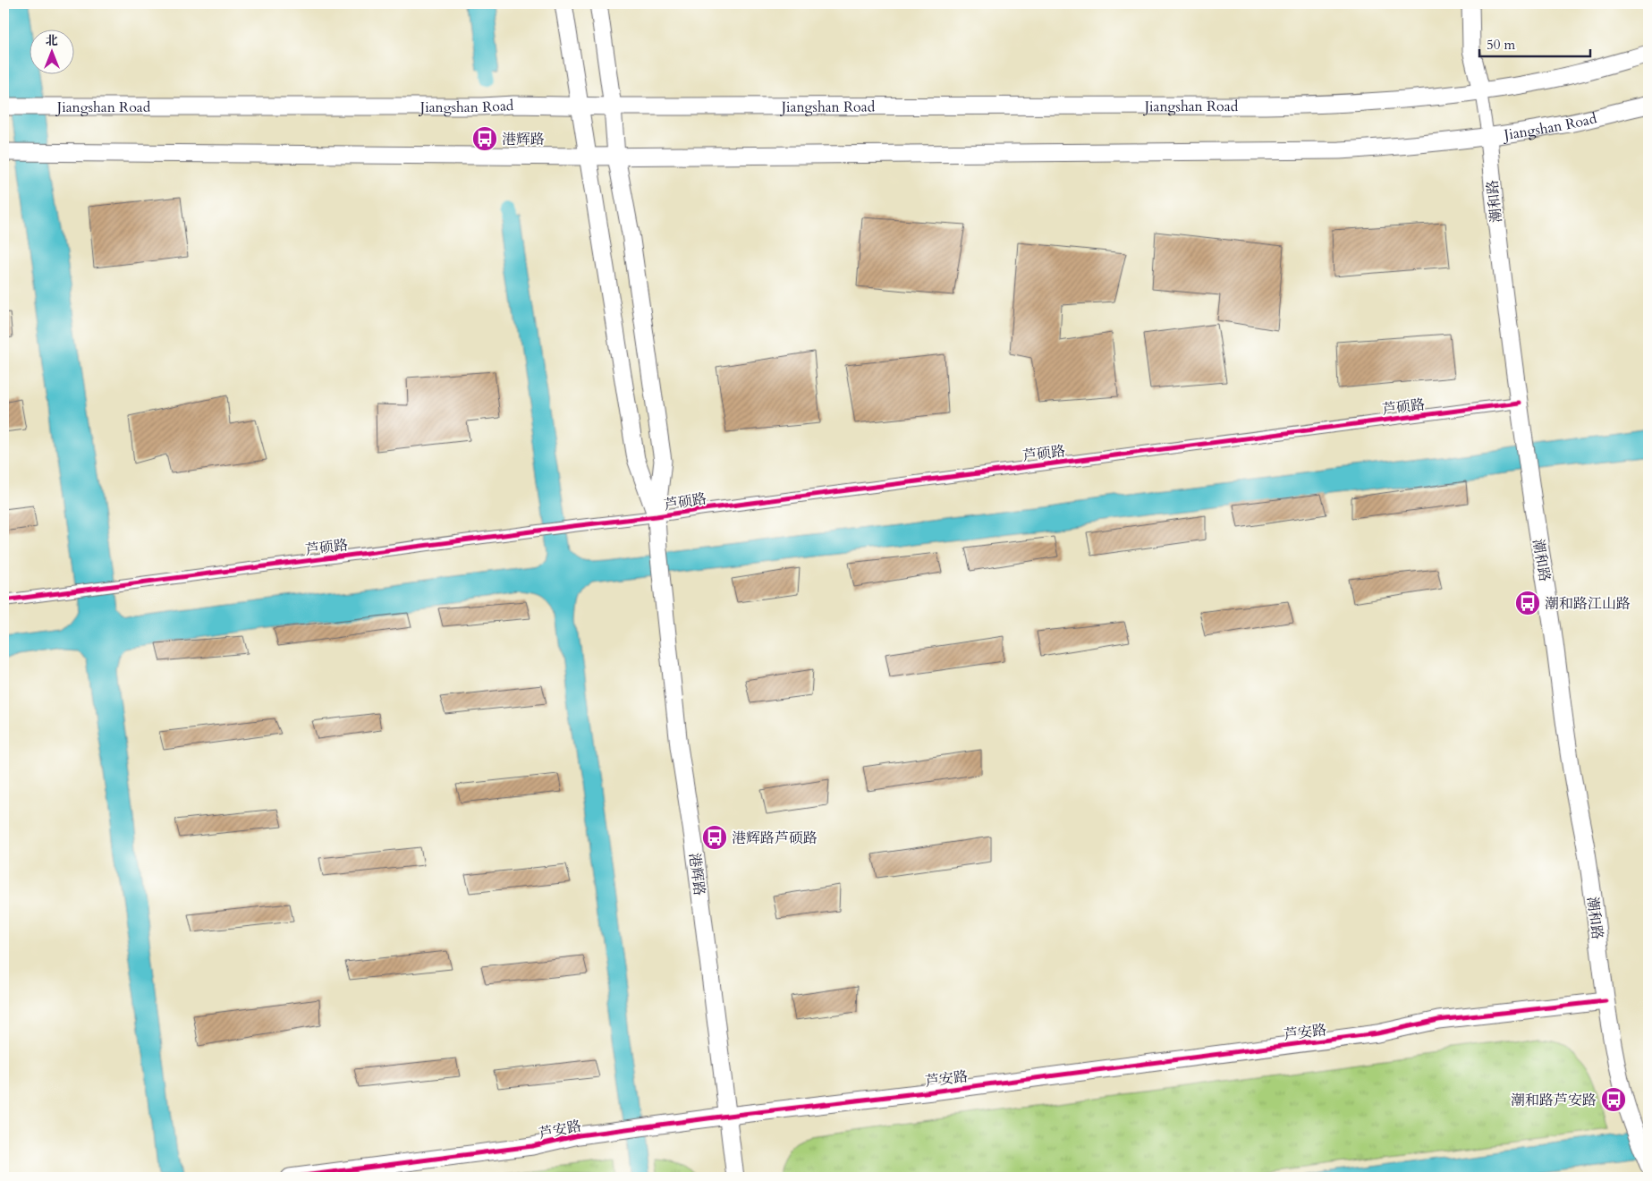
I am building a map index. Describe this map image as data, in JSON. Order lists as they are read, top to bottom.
{
  "streets": {
    "main road": [
      "Jiangshan Road",
      "潮和路",
      "港辉路",
      "芦安路"
    ],
    "street": ["芦硕路"]
  },
  "crossings": [
    ["Jiangshan Road", "潮和路"],
    ["Jiangshan Road", "港辉路"],
    ["潮和路", "芦硕路"],
    ["潮和路", "芦安路"],
    ["芦硕路", "港辉路"],
    ["港辉路", "芦安路"]
  ],
  "places": {
    "bus stop": [
      "港辉路",
      "潮和路江山路",
      "港辉路芦硕路",
      "潮和路芦安路"
    ]
  },
  "scale_bar": "50 m",
  "north": "top"
}
